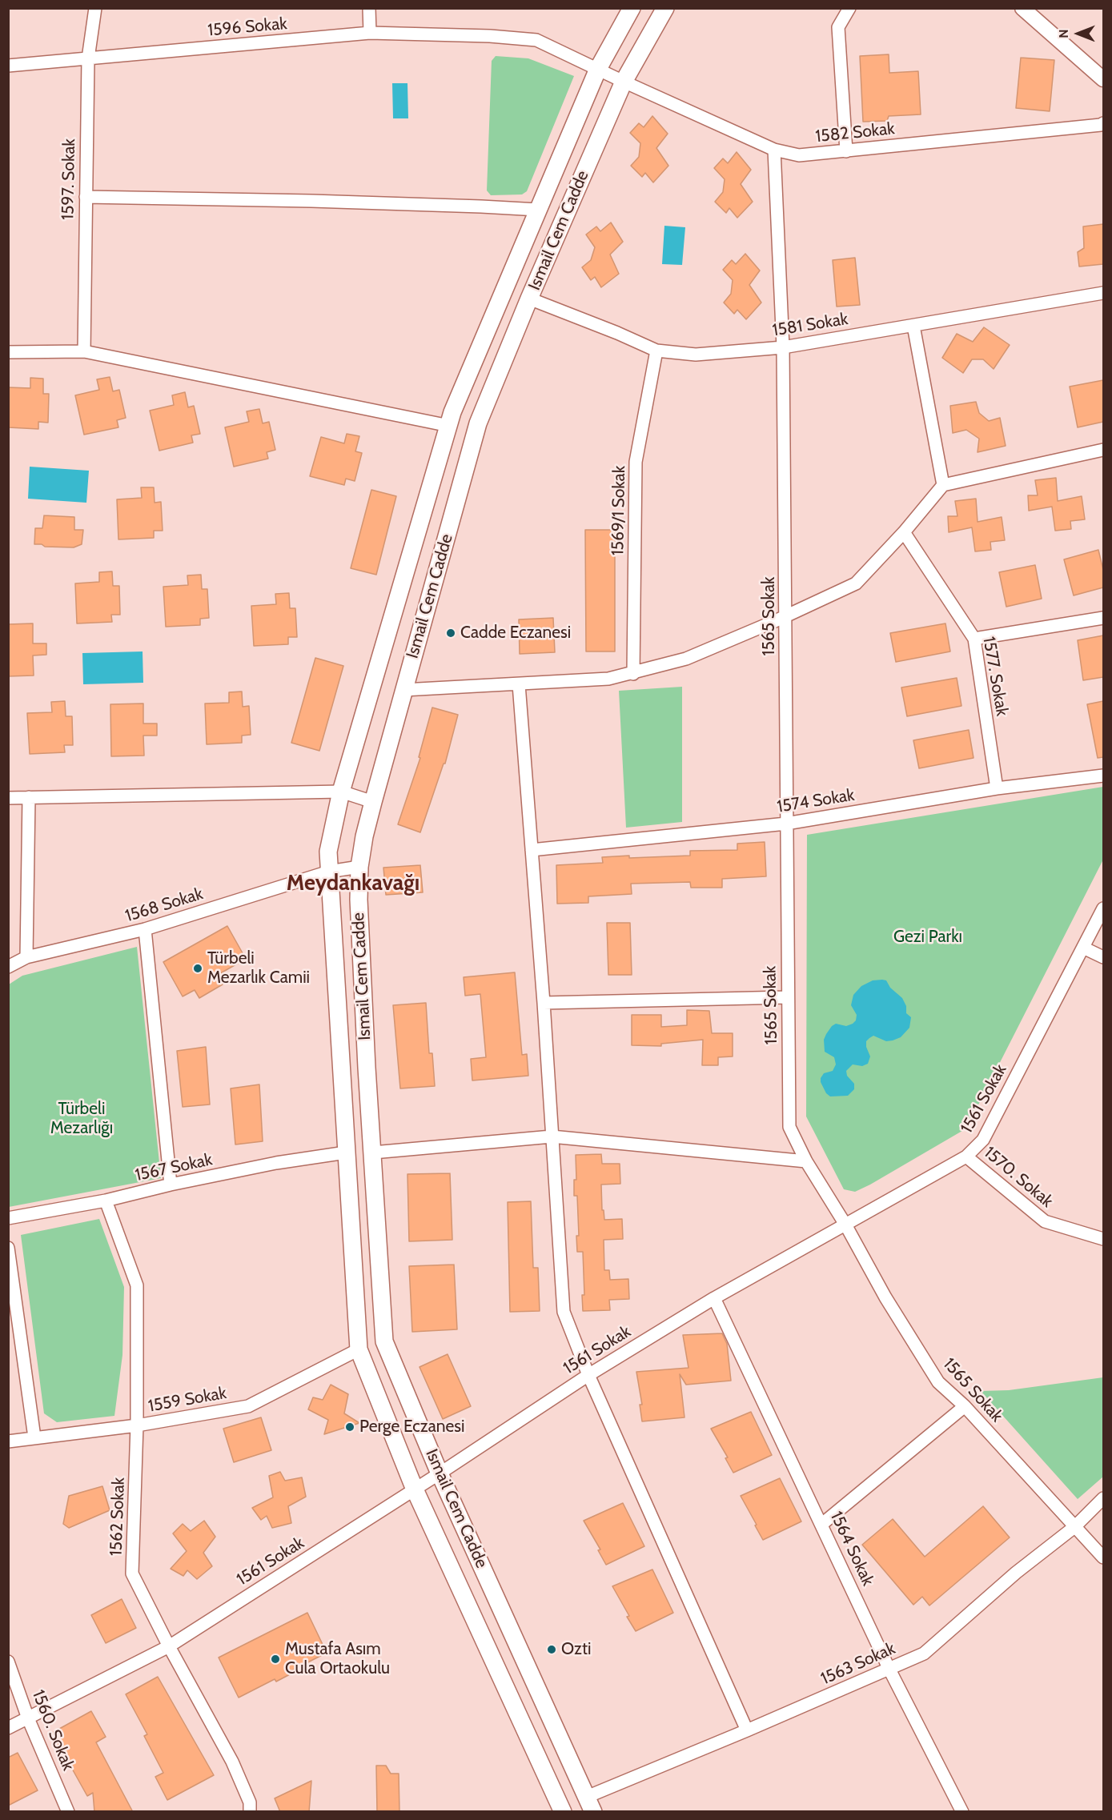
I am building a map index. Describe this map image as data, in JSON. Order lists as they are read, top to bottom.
{
  "streets": {
    "main road": ["Ismail Cem Cadde"],
    "street": [
      "1596 Sokak",
      "1582 Sokak",
      "1597. Sokak",
      "1581 Sokak",
      "1569/1 Sokak",
      "1565 Sokak",
      "1577. Sokak",
      "1574 Sokak",
      "1568 Sokak",
      "1561 Sokak",
      "1567 Sokak",
      "1570. Sokak",
      "1559 Sokak",
      "1562 Sokak",
      "1564 Sokak",
      "1563 Sokak",
      "1560. Sokak"
    ]
  },
  "crossings": [
    ["1596 Sokak", "1582 Sokak"],
    ["1596 Sokak", "1597. Sokak"],
    ["1596 Sokak", "Ismail Cem Cadde"],
    ["1582 Sokak", "Ismail Cem Cadde"],
    ["1582 Sokak", "1565 Sokak"],
    ["Ismail Cem Cadde", "1581 Sokak"],
    ["Ismail Cem Cadde", "1568 Sokak"],
    ["Ismail Cem Cadde", "1561 Sokak"],
    ["Ismail Cem Cadde", "1567 Sokak"],
    ["Ismail Cem Cadde", "1559 Sokak"],
    ["Ismail Cem Cadde", "1563 Sokak"],
    ["1581 Sokak", "1569/1 Sokak"],
    ["1581 Sokak", "1565 Sokak"],
    ["1565 Sokak", "1574 Sokak"],
    ["1565 Sokak", "1561 Sokak"],
    ["1565 Sokak", "1563 Sokak"],
    ["1577. Sokak", "1574 Sokak"],
    ["1561 Sokak", "1570. Sokak"],
    ["1561 Sokak", "1562 Sokak"],
    ["1561 Sokak", "1564 Sokak"],
    ["1561 Sokak", "1560. Sokak"],
    ["1567 Sokak", "1562 Sokak"],
    ["1559 Sokak", "1562 Sokak"],
    ["1564 Sokak", "1563 Sokak"]
  ],
  "districts": ["Meydankavağı"],
  "parks": ["Gezi Parkı", "Türbeli Mezarlığı"],
  "places": [
    "Cadde Eczanesi",
    "Türbeli Mezarlık Camii",
    "Perge Eczanesi",
    "Ozti",
    "Mustafa Asım Cula Ortaokulu"
  ],
  "north": "left"
}
